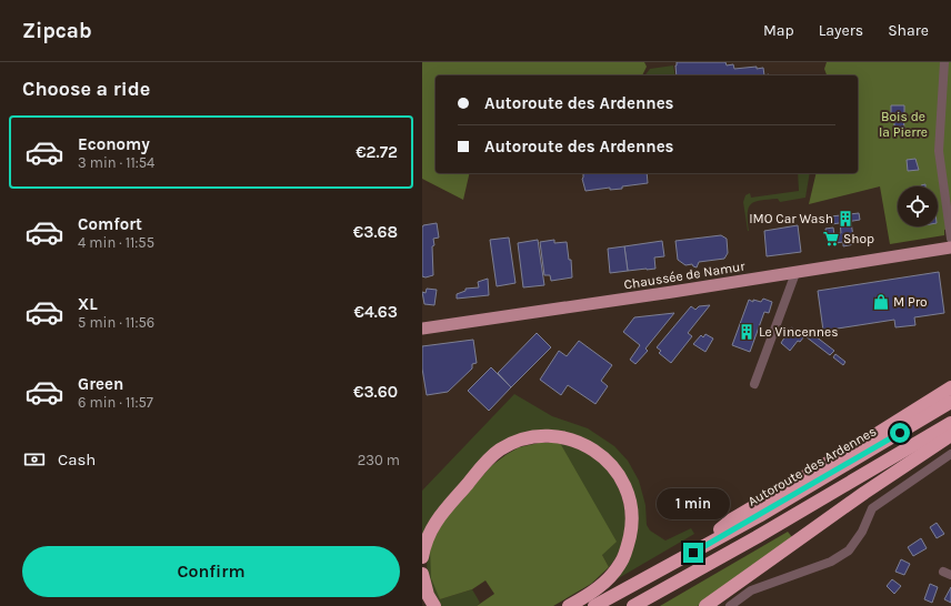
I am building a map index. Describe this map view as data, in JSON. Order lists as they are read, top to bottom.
{
  "streets": {
    "highway": ["Autoroute des Ardennes"],
    "main road": ["Chaussée de Namur"]
  },
  "parks": ["Bois de la Pierre"],
  "places": {
    "building": ["IMO Car Wash", "Le Vincennes"],
    "supermarket": ["Shop"],
    "shop": ["M Pro"]
  },
  "page": {
    "header": "Zipcab",
    "nav": ["Map", "Layers", "Share"],
    "heading": "Choose a ride",
    "banner": ["Autoroute des Ardennes", "Autoroute des Ardennes"],
    "list": [
      {
        "name": "Economy",
        "note": "3 min · 11:54",
        "value": "€2.72"
      },
      {
        "name": "Comfort",
        "note": "4 min · 11:55",
        "value": "€3.68"
      },
      {
        "name": "XL",
        "note": "5 min · 11:56",
        "value": "€4.63"
      },
      {
        "name": "Green",
        "note": "6 min · 11:57",
        "value": "€3.60"
      }
    ],
    "pay": ["Cash", "230 m"],
    "bubble": "1 min",
    "buttons": "Confirm"
  }
}
